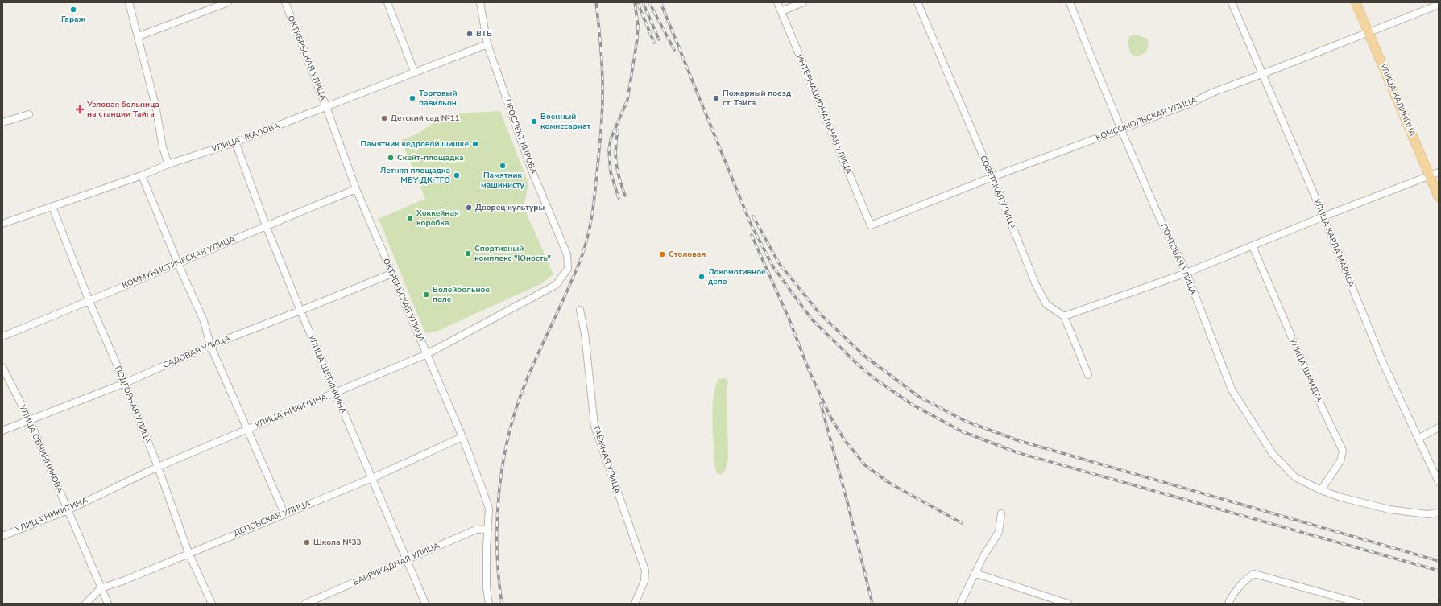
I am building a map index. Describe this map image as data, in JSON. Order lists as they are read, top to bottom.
{
  "streets": {
    "main road": ["УЛИЦА КАЛИНИНА"],
    "street": [
      "ОКТЯБРЬСКАЯ УЛИЦА",
      "ИНТЕРНАЦИОНАЛЬНАЯ УЛИЦА",
      "КОМСОМОЛЬСКАЯ УЛИЦА",
      "ПРОСПЕКТ КИРОВА",
      "УЛИЦА ЧКАЛОВА",
      "СОВЕТСКАЯ УЛИЦА",
      "УЛИЦА КАРЛА МАРКСА",
      "ПОЧТОВАЯ УЛИЦА",
      "КОММУНИСТИЧЕСКАЯ УЛИЦА",
      "САДОВАЯ УЛИЦА",
      "УЛИЦА ШМИДТА",
      "УЛИЦА ЩЕТИНКИНА",
      "ПОДГОРНАЯ УЛИЦА",
      "УЛИЦА НИКИТИНА",
      "УЛИЦА ОВЧИННИКОВА",
      "ТАЁЖНАЯ УЛИЦА",
      "ДЕПОВСКАЯ УЛИЦА",
      "БАРРИКАДНАЯ УЛИЦА"
    ]
  },
  "crossings": [
    ["ОКТЯБРЬСКАЯ УЛИЦА", "УЛИЦА ЧКАЛОВА"],
    ["ОКТЯБРЬСКАЯ УЛИЦА", "КОММУНИСТИЧЕСКАЯ УЛИЦА"],
    ["ОКТЯБРЬСКАЯ УЛИЦА", "САДОВАЯ УЛИЦА"],
    ["ОКТЯБРЬСКАЯ УЛИЦА", "УЛИЦА НИКИТИНА"],
    ["ОКТЯБРЬСКАЯ УЛИЦА", "ДЕПОВСКАЯ УЛИЦА"],
    ["ОКТЯБРЬСКАЯ УЛИЦА", "БАРРИКАДНАЯ УЛИЦА"],
    ["УЛИЦА КАЛИНИНА", "КОМСОМОЛЬСКАЯ УЛИЦА"],
    ["ИНТЕРНАЦИОНАЛЬНАЯ УЛИЦА", "КОМСОМОЛЬСКАЯ УЛИЦА"],
    ["КОМСОМОЛЬСКАЯ УЛИЦА", "СОВЕТСКАЯ УЛИЦА"],
    ["КОМСОМОЛЬСКАЯ УЛИЦА", "УЛИЦА КАРЛА МАРКСА"],
    ["КОМСОМОЛЬСКАЯ УЛИЦА", "ПОЧТОВАЯ УЛИЦА"],
    ["ПРОСПЕКТ КИРОВА", "УЛИЦА ЧКАЛОВА"],
    ["ПРОСПЕКТ КИРОВА", "УЛИЦА НИКИТИНА"],
    ["УЛИЦА ЧКАЛОВА", "УЛИЦА ЩЕТИНКИНА"],
    ["УЛИЦА ЧКАЛОВА", "ПОДГОРНАЯ УЛИЦА"],
    ["ПОЧТОВАЯ УЛИЦА", "УЛИЦА ШМИДТА"],
    ["КОММУНИСТИЧЕСКАЯ УЛИЦА", "УЛИЦА ЩЕТИНКИНА"],
    ["КОММУНИСТИЧЕСКАЯ УЛИЦА", "ПОДГОРНАЯ УЛИЦА"],
    ["САДОВАЯ УЛИЦА", "УЛИЦА ЩЕТИНКИНА"],
    ["САДОВАЯ УЛИЦА", "ПОДГОРНАЯ УЛИЦА"],
    ["САДОВАЯ УЛИЦА", "УЛИЦА ОВЧИННИКОВА"],
    ["УЛИЦА ЩЕТИНКИНА", "УЛИЦА НИКИТИНА"],
    ["УЛИЦА ЩЕТИНКИНА", "ДЕПОВСКАЯ УЛИЦА"],
    ["УЛИЦА ЩЕТИНКИНА", "БАРРИКАДНАЯ УЛИЦА"],
    ["ПОДГОРНАЯ УЛИЦА", "УЛИЦА НИКИТИНА"],
    ["ПОДГОРНАЯ УЛИЦА", "ДЕПОВСКАЯ УЛИЦА"],
    ["УЛИЦА НИКИТИНА", "УЛИЦА ОВЧИННИКОВА"],
    ["УЛИЦА ОВЧИННИКОВА", "ДЕПОВСКАЯ УЛИЦА"]
  ],
  "places": {
    "other": [
      "Гараж",
      "ВТБ",
      "Торговый павильон",
      "Пожарный поезд ст. Тайга",
      "Детский сад №11",
      "Военный комиссариат",
      "Памятник кедровой шишке",
      "Скейт-площадка",
      "Памятник машинисту",
      "Летняя площадка МБУ ДК ТГО",
      "Дворец культуры",
      "Хоккейная коробка",
      "Спортивный комплекс \"Юность\"",
      "Столовая",
      "Локомотивное депо",
      "Волейбольное поле",
      "Школа №33"
    ],
    "health": ["Узловая больница на станции Тайга"]
  }
}
